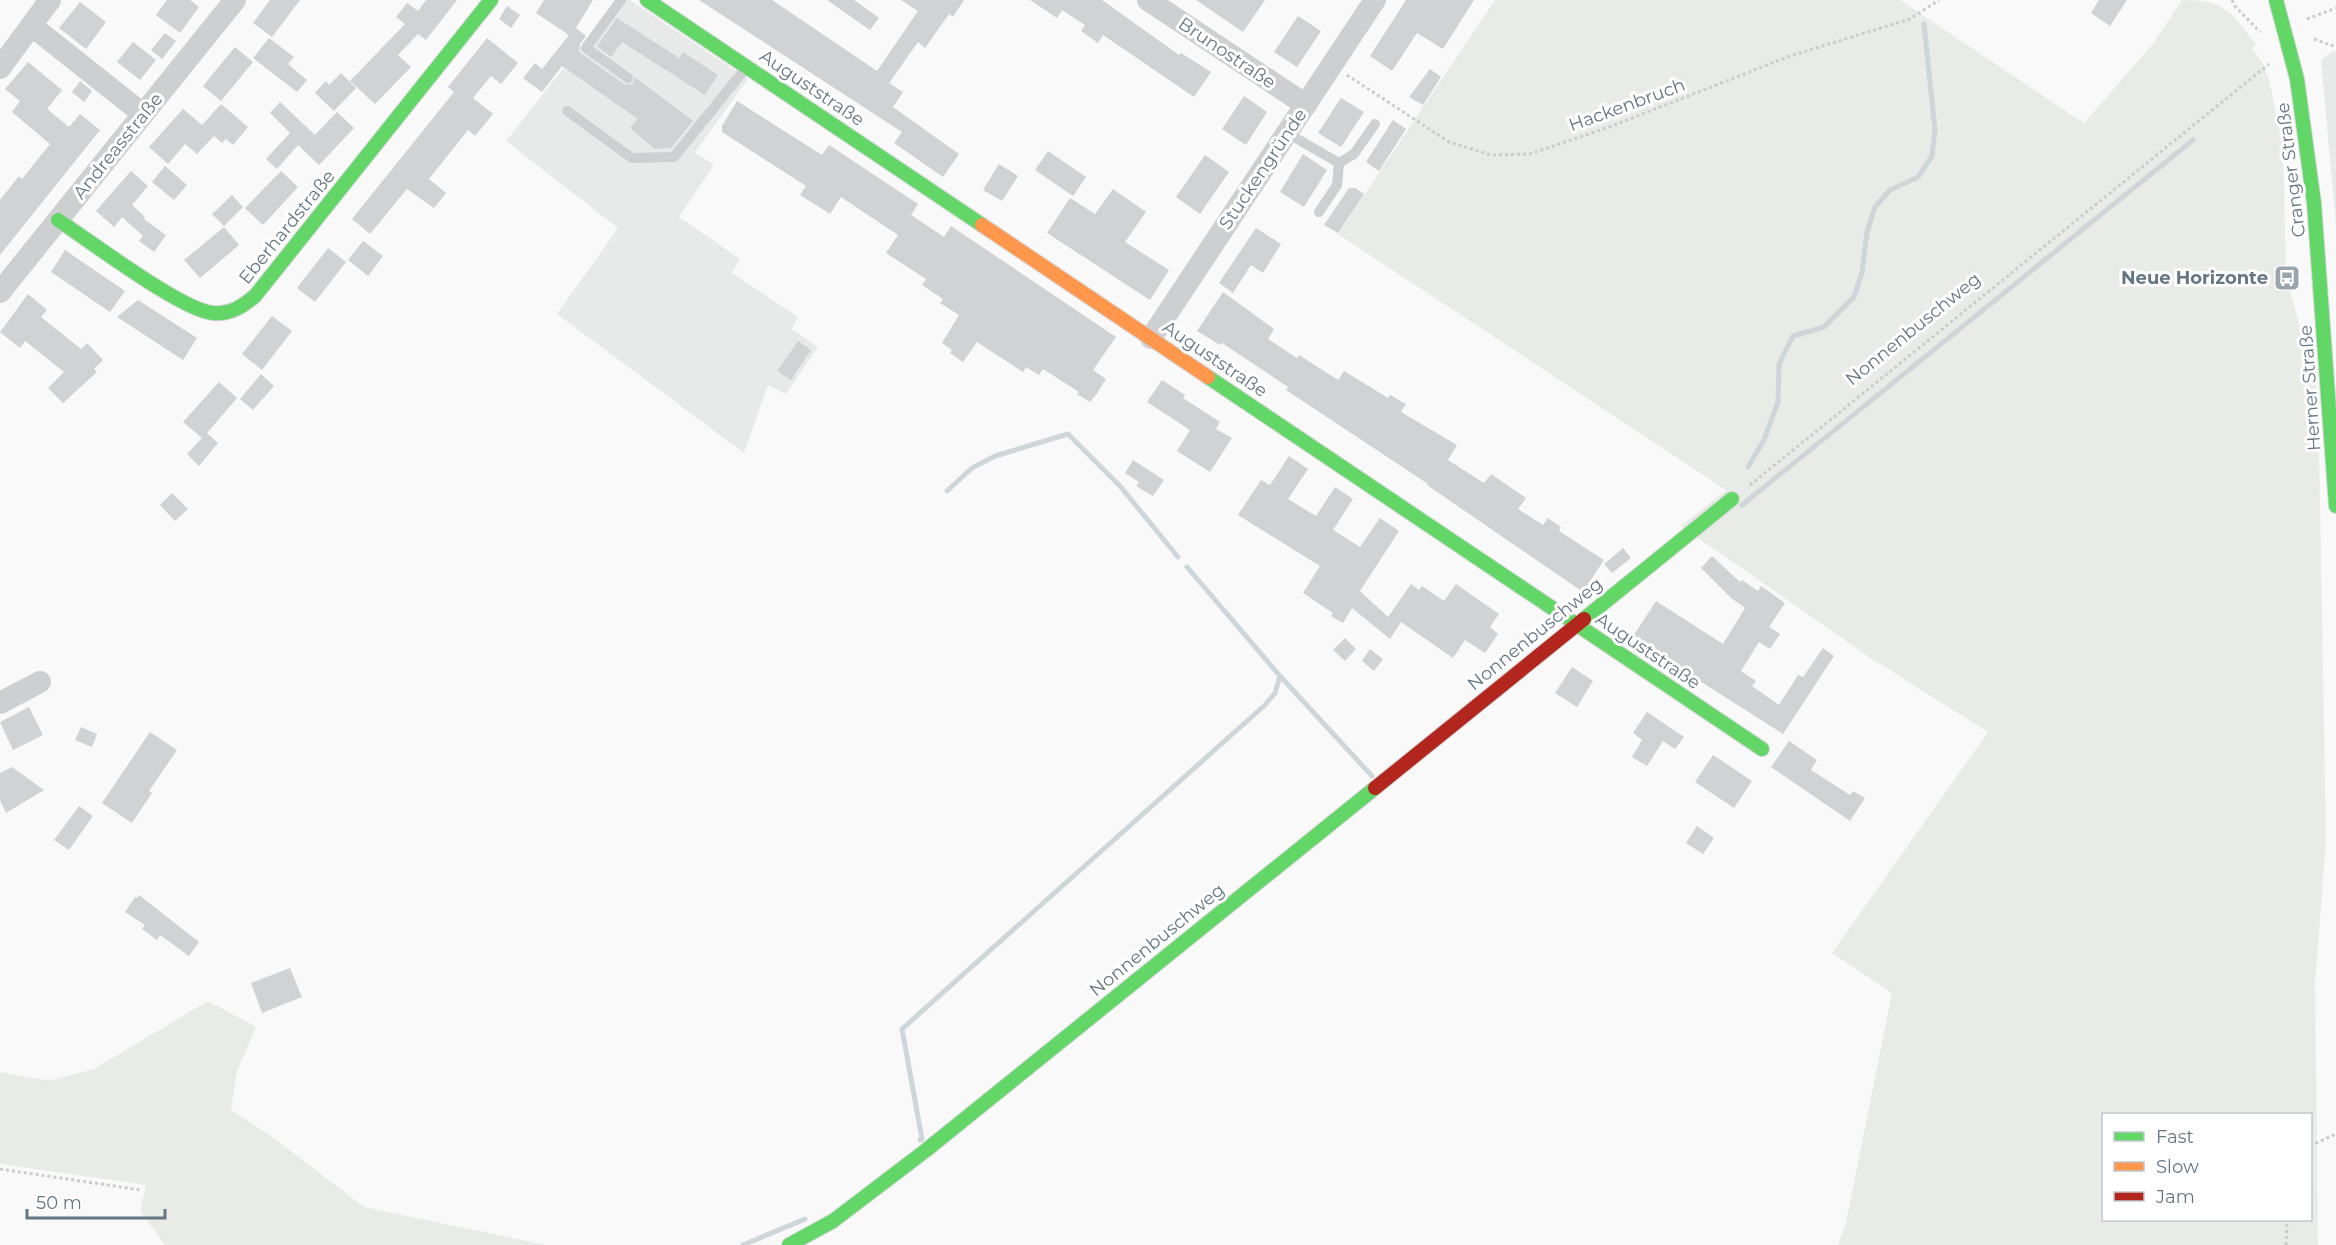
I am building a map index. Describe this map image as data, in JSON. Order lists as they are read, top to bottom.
{
  "streets": {
    "street": [
      "Brunostraße",
      "Auguststraße",
      "Andreasstraße",
      "Stuckengründe",
      "Cranger Straße",
      "Eberhardstraße",
      "Nonnenbuschweg",
      "Herner Straße"
    ],
    "path": ["Hackenbruch"]
  },
  "crossings": [
    ["Brunostraße", "Stuckengründe"],
    ["Auguststraße", "Stuckengründe"],
    ["Auguststraße", "Nonnenbuschweg"],
    ["Hackenbruch", "Stuckengründe"],
    ["Andreasstraße", "Eberhardstraße"],
    ["Cranger Straße", "Herner Straße"]
  ],
  "places": {
    "bus stop": ["Neue Horizonte"]
  },
  "legend": ["Fast", "Slow", "Jam"],
  "scale_bar": "50 m"
}
